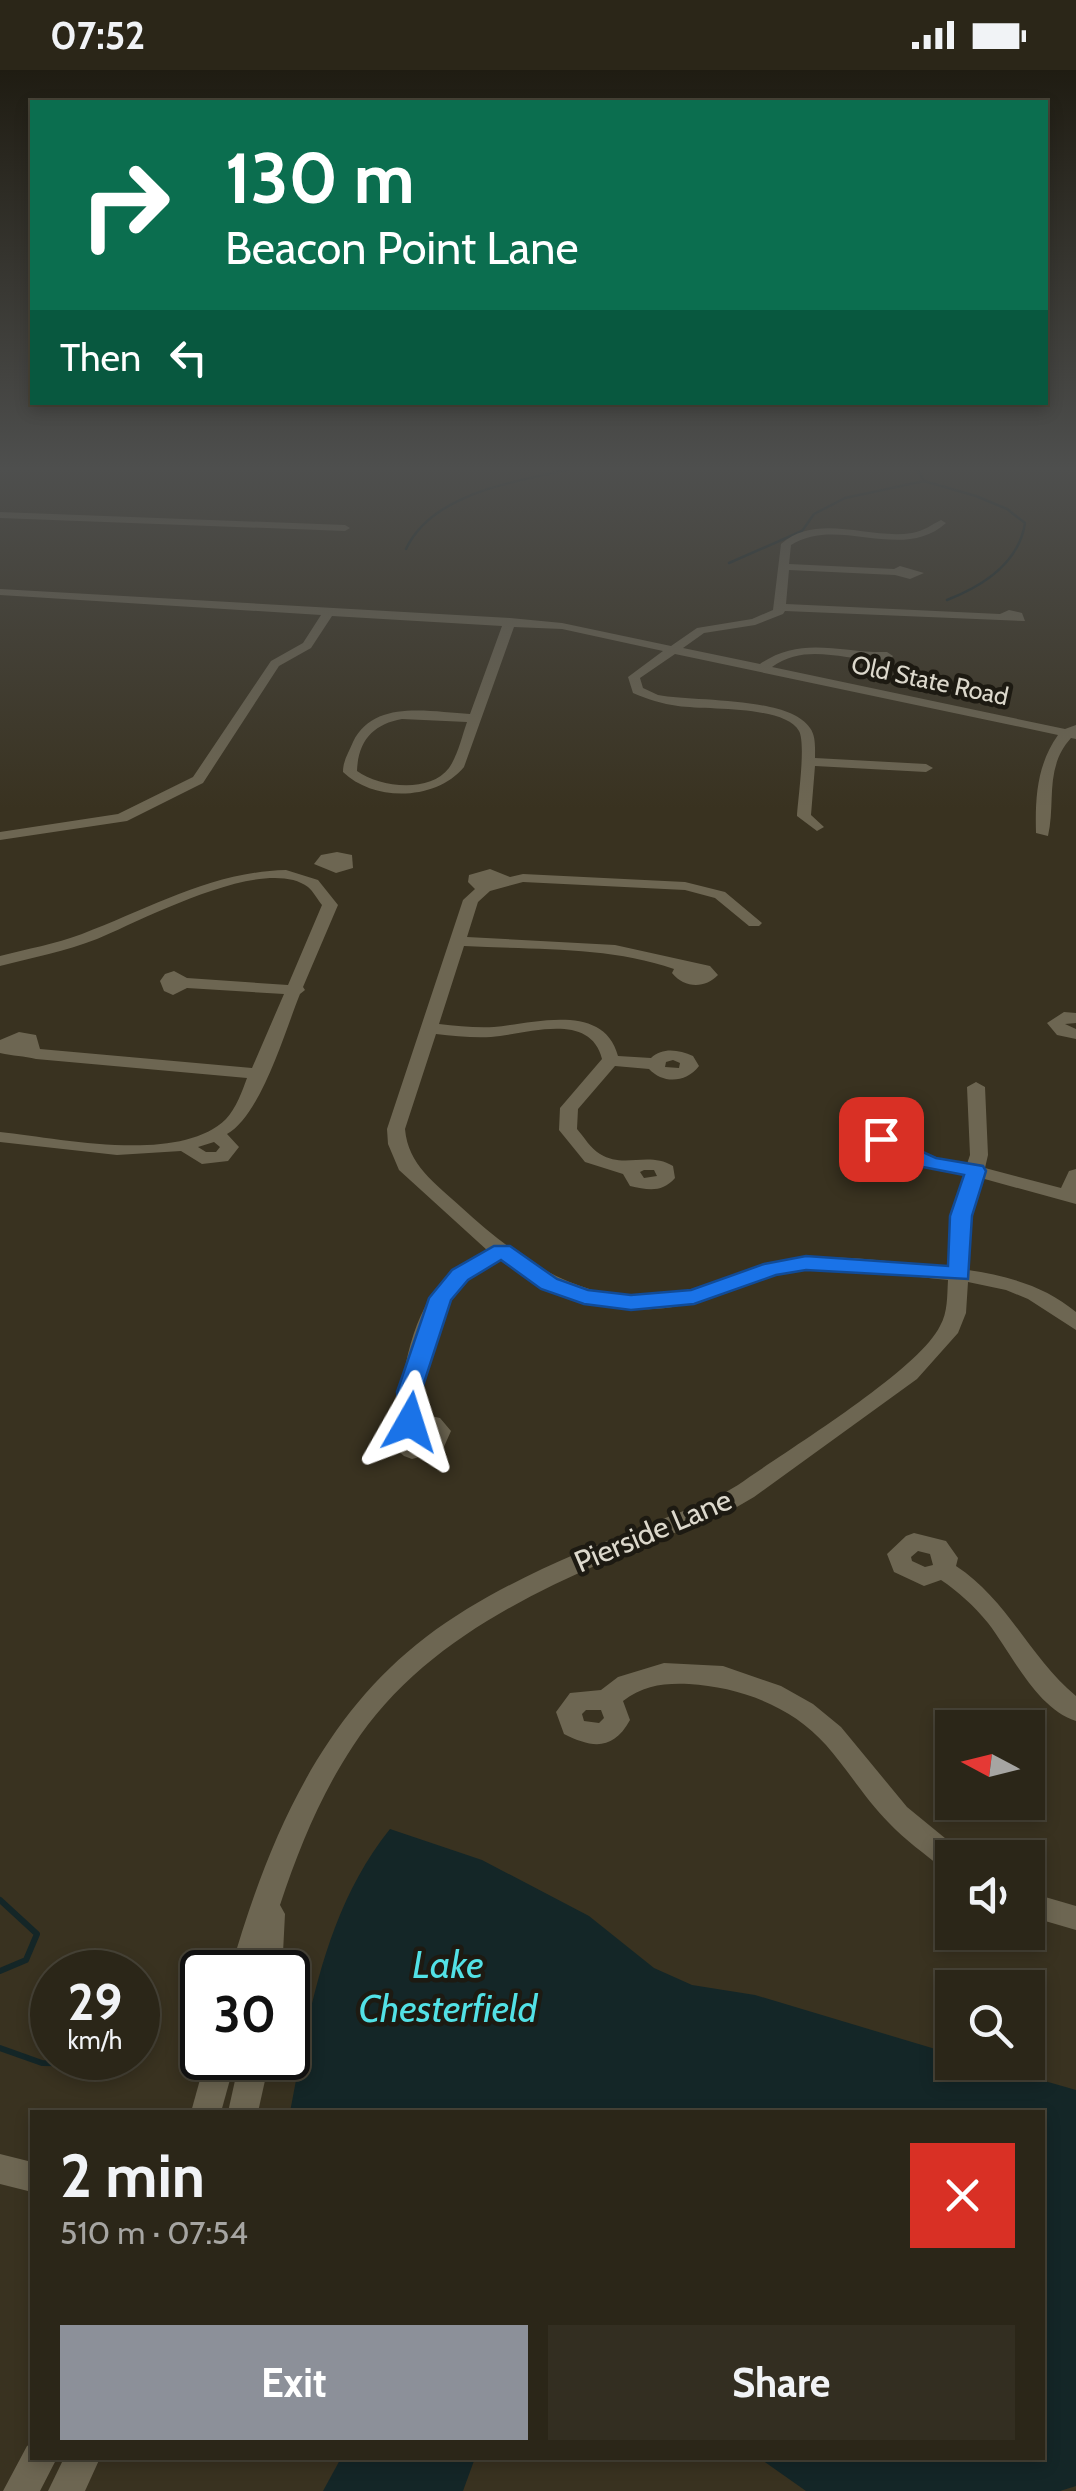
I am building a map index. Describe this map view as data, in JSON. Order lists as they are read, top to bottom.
{
  "streets": {
    "street": ["Old State Road", "Pierside Lane"]
  },
  "water": ["Lake Chesterfield"],
  "north": "left",
  "page": {
    "status": "07:52",
    "turn": ["130 m", "Beacon Point Lane"],
    "then": "Then",
    "speed": "29 km/h",
    "limit": "30",
    "heading": ["2 min", "510 m · 07:54"],
    "buttons": ["Exit", "Share"]
  }
}
